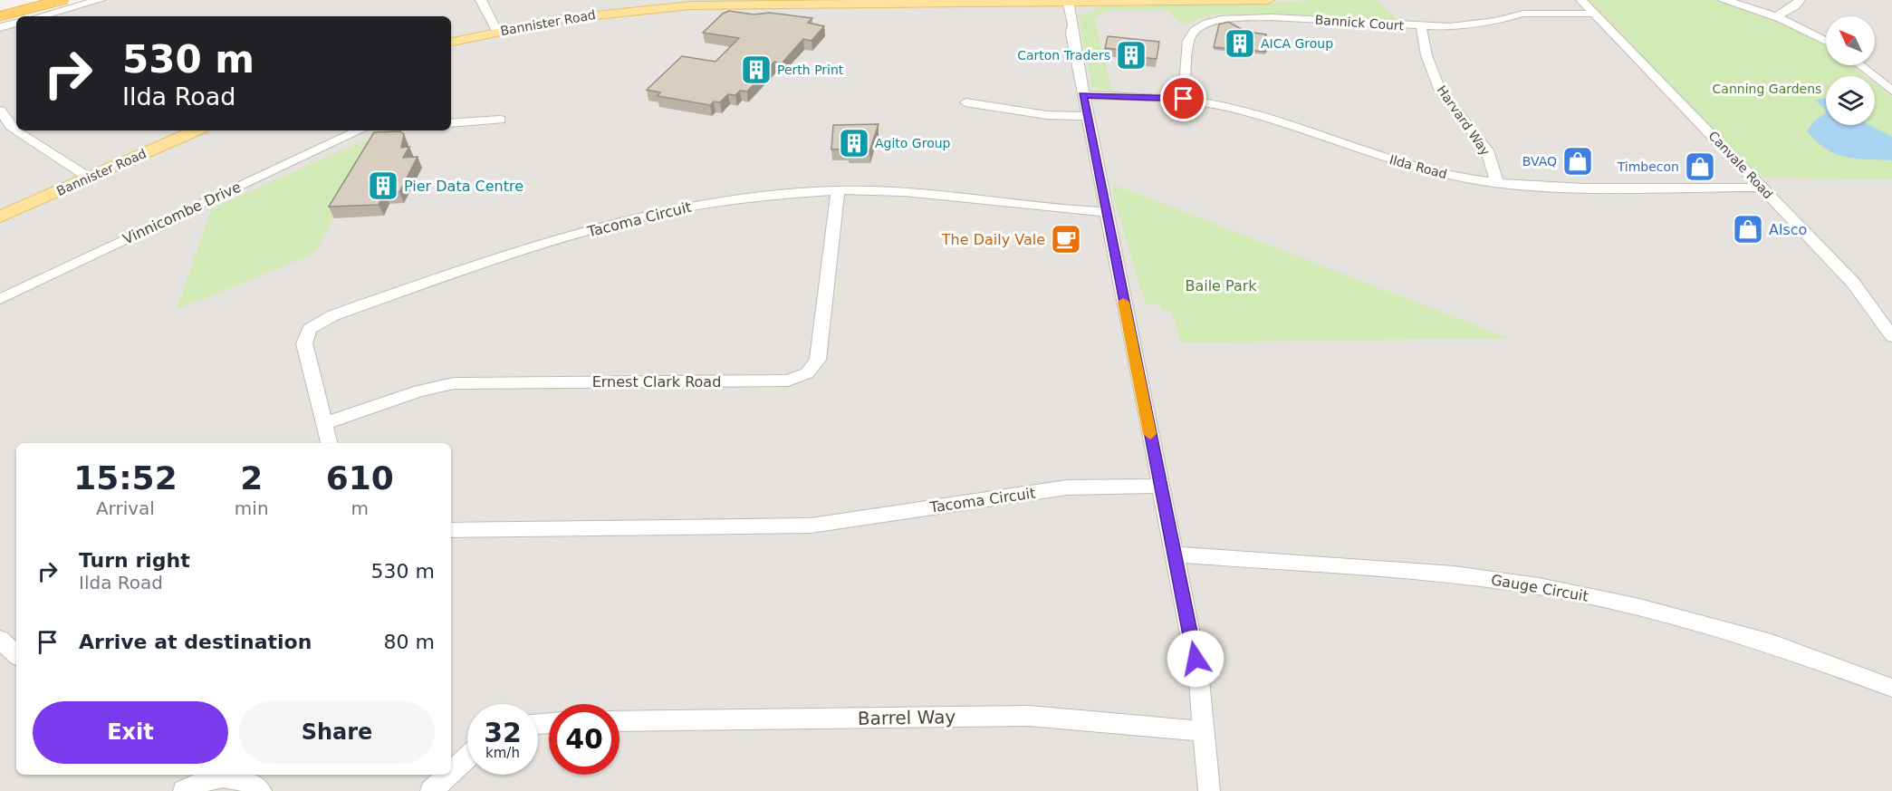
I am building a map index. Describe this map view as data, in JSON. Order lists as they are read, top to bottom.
{
  "streets": {
    "main road": ["Bannister Road"],
    "street": [
      "Bannick Court",
      "Harvard Way",
      "Canvale Road",
      "Ilda Road",
      "Vinnicombe Drive",
      "Tacoma Circuit",
      "Ernest Clark Road",
      "Gauge Circuit",
      "Barrel Way"
    ]
  },
  "crossings": [
    ["Bannick Court", "Harvard Way"],
    ["Bannick Court", "Canvale Road"],
    ["Bannick Court", "Ilda Road"],
    ["Harvard Way", "Ilda Road"],
    ["Canvale Road", "Ilda Road"],
    ["Tacoma Circuit", "Ernest Clark Road"]
  ],
  "parks": ["Canning Gardens", "Baile Park"],
  "places": {
    "building": [
      "AICA Group",
      "Carton Traders",
      "Perth Print",
      "Agito Group",
      "Pier Data Centre"
    ],
    "shop": ["BVAQ", "Timbecon", "Alsco"],
    "cafe": ["The Daily Vale"]
  },
  "north": "top left",
  "page": {
    "turn": ["530 m", "Ilda Road"],
    "eta": [
      "15:52",
      "Arrival",
      "2",
      "min",
      "610",
      "m"
    ],
    "list": [
      {
        "name": "Turn right",
        "note": "Ilda Road",
        "value": "530 m"
      },
      {
        "name": "Arrive at destination",
        "value": "80 m"
      }
    ],
    "buttons": ["Exit", "Share"],
    "speed": "32 km/h",
    "limit": "40"
  }
}
